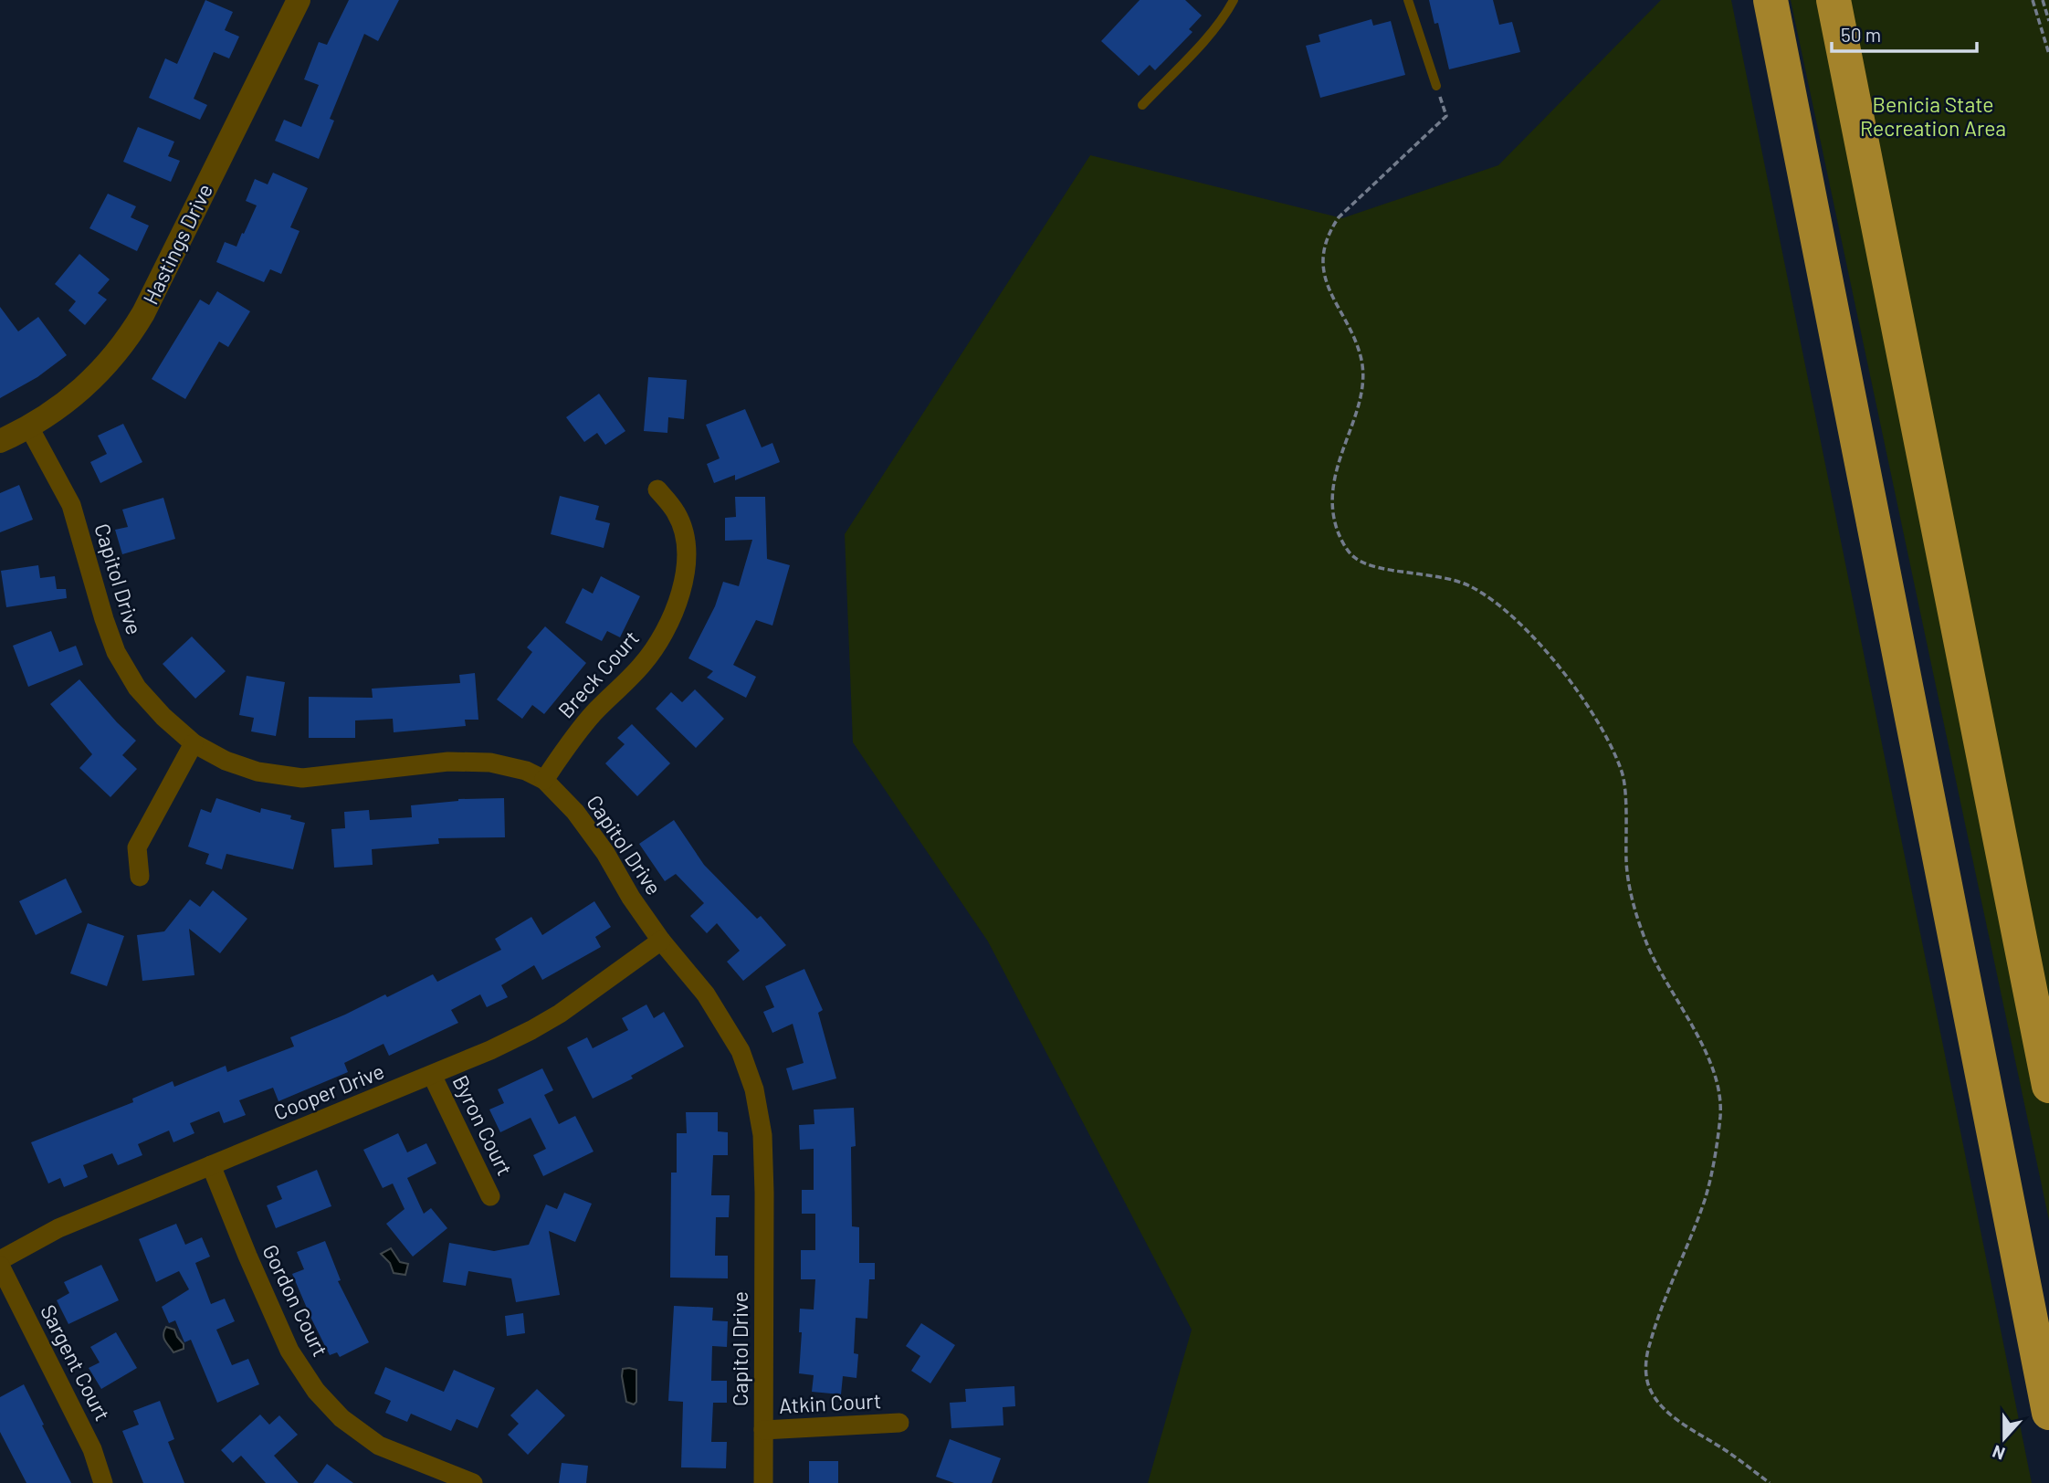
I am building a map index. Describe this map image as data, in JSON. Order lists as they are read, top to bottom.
{
  "streets": {
    "street": [
      "Hastings Drive",
      "Capitol Drive",
      "Breck Court",
      "Cooper Drive",
      "Byron Court",
      "Gordon Court",
      "Sargent Court",
      "Atkin Court"
    ]
  },
  "crossings": [
    ["Hastings Drive", "Capitol Drive"],
    ["Capitol Drive", "Breck Court"],
    ["Capitol Drive", "Cooper Drive"],
    ["Capitol Drive", "Atkin Court"],
    ["Cooper Drive", "Byron Court"],
    ["Cooper Drive", "Gordon Court"]
  ],
  "parks": ["Benicia State Recreation Area"],
  "scale_bar": "50 m",
  "north": "bottom"
}
